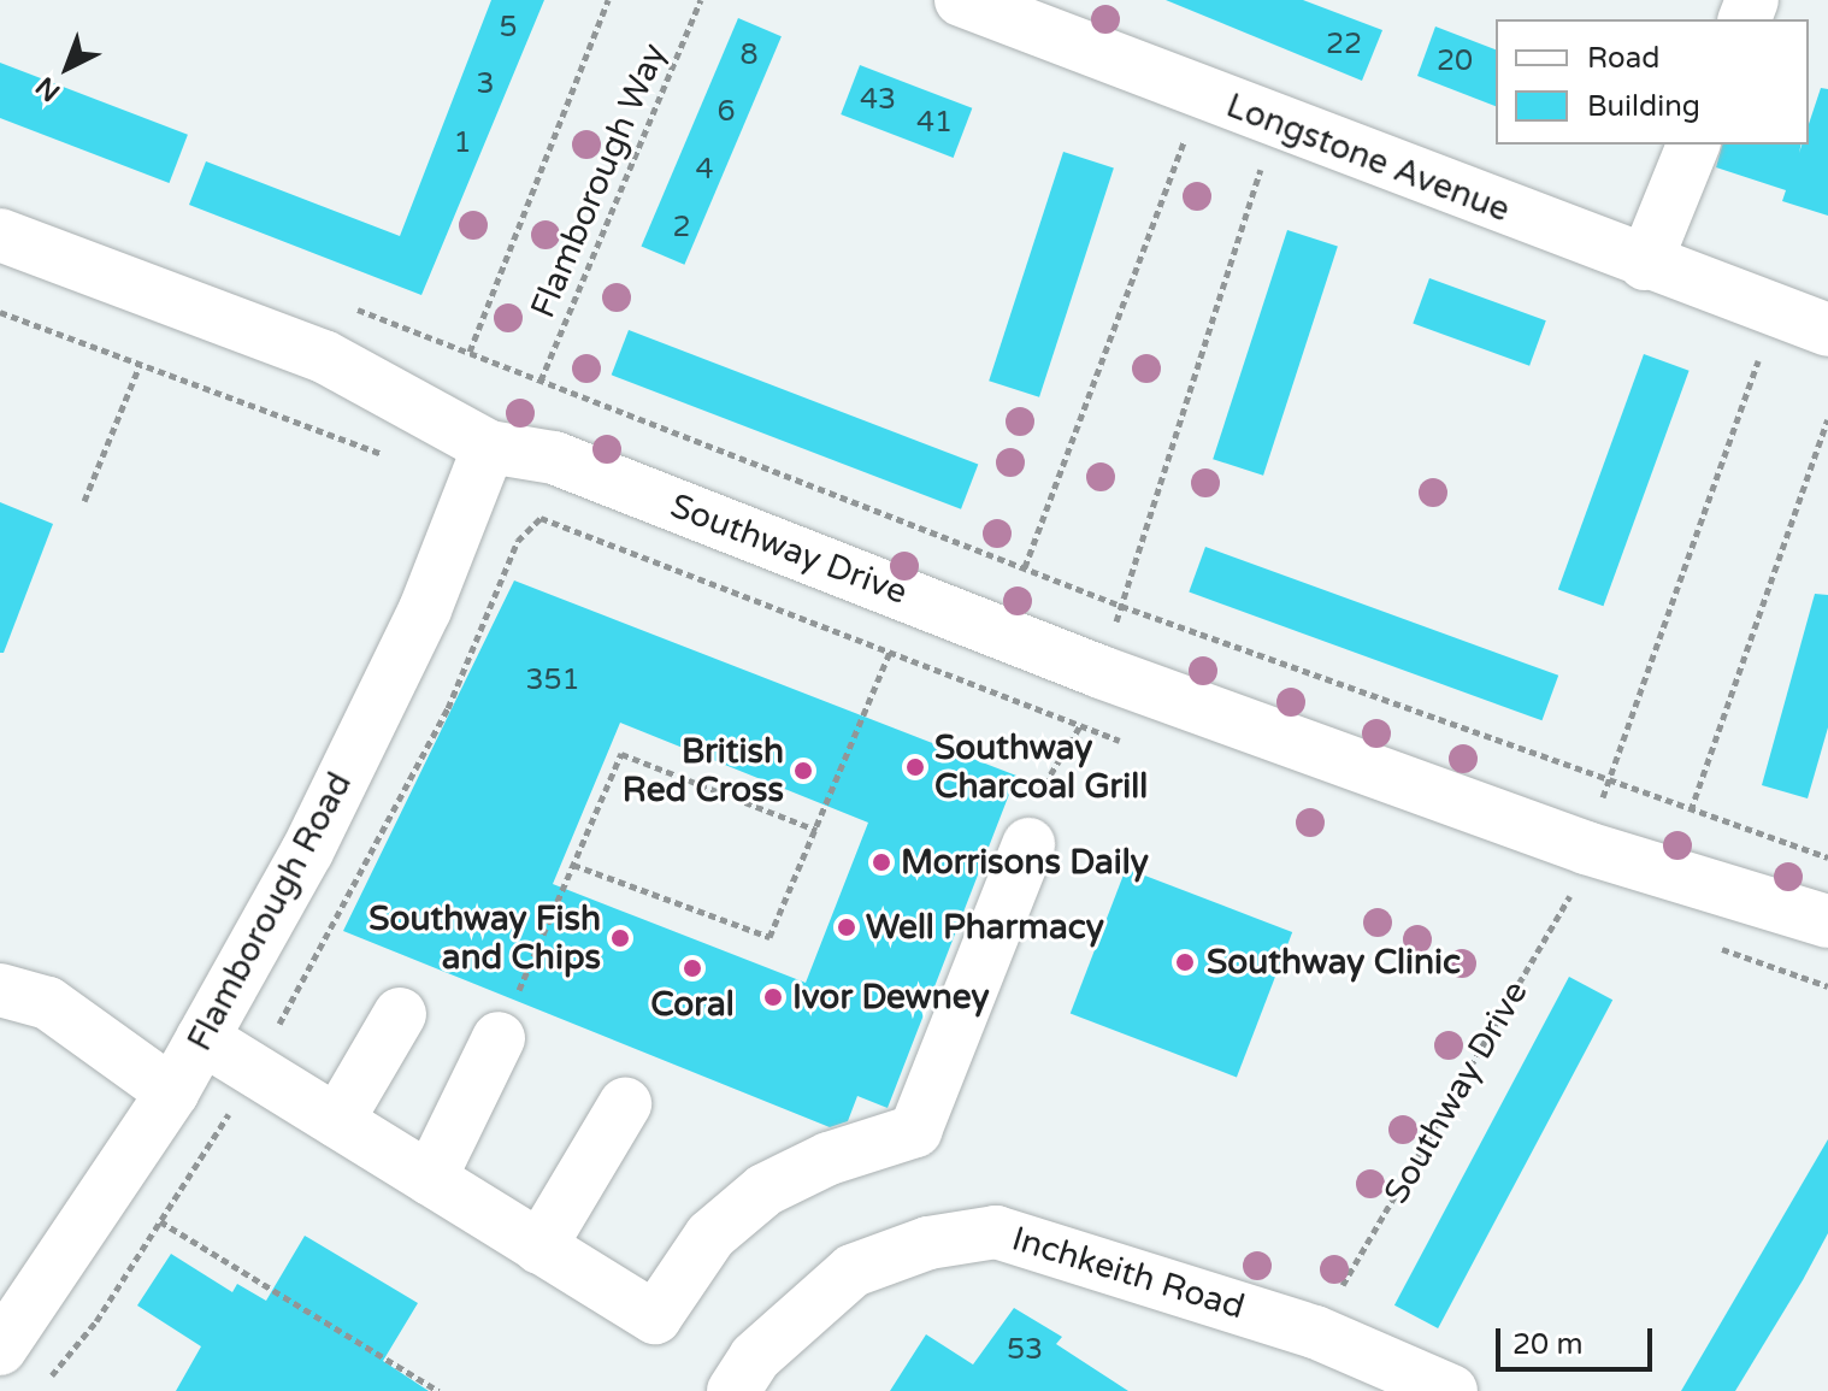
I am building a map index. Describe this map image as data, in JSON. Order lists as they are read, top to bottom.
{
  "streets": {
    "street": [
      "Longstone Avenue",
      "Southway Drive",
      "Flamborough Road",
      "Inchkeith Road"
    ],
    "path": ["Flamborough Way"]
  },
  "crossings": [
    ["Southway Drive", "Flamborough Road"],
    ["Southway Drive", "Inchkeith Road"]
  ],
  "places": [
    "Southway Charcoal Grill",
    "British Red Cross",
    "Morrisons Daily",
    "Well Pharmacy",
    "Southway Fish and Chips",
    "Southway Clinic",
    "Coral",
    "Ivor Dewney"
  ],
  "house_numbers": [
    "5",
    "22",
    "8",
    "20",
    "3",
    "43",
    "6",
    "41",
    "1",
    "4",
    "2",
    "351",
    "53"
  ],
  "legend": ["Road", "Building"],
  "scale_bar": "20 m",
  "north": "bottom left"
}
